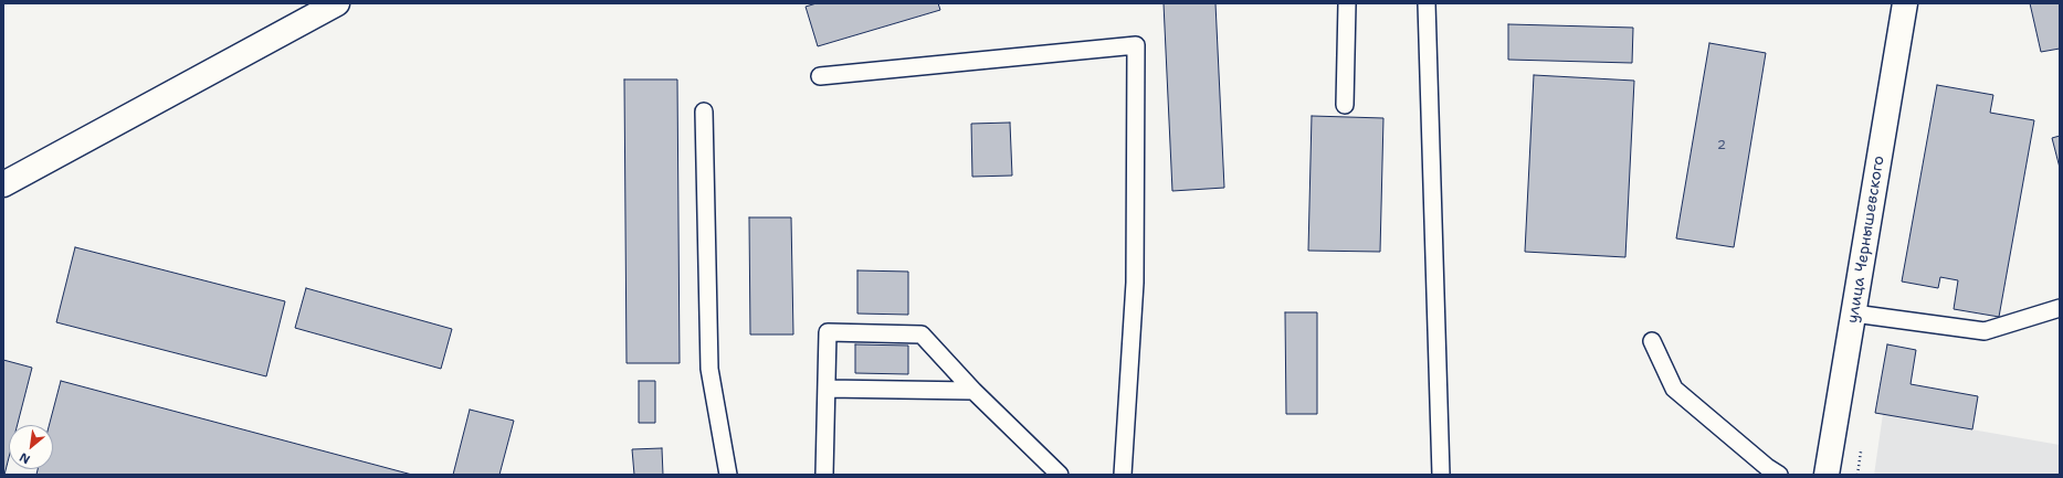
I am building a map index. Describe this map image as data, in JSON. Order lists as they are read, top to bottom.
{
  "streets": {
    "main road": ["улица Чернышевского"]
  },
  "house_numbers": ["2"],
  "north": "bottom left"
}
